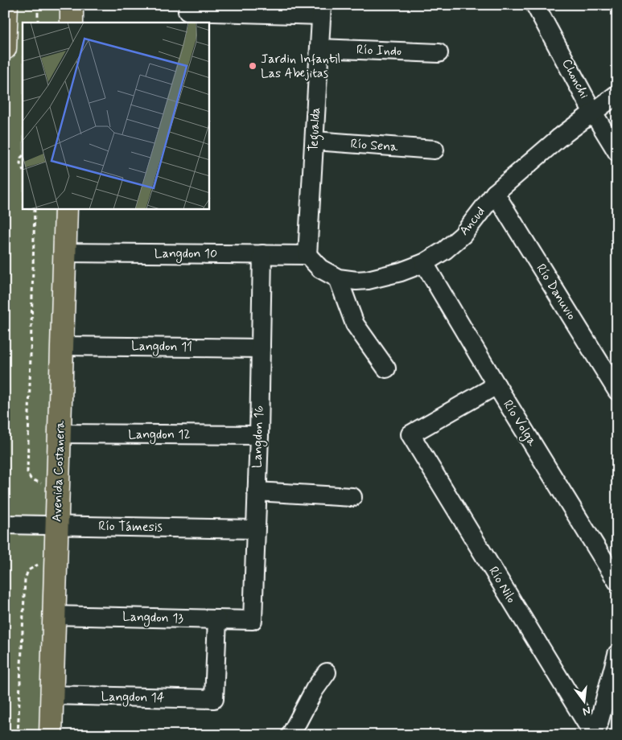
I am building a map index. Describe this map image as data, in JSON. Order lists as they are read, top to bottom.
{
  "streets": {
    "main road": ["Avenida Costanera"],
    "street": [
      "Río Indo",
      "Chonchi",
      "Tegualda",
      "Río Sena",
      "Ancud",
      "Langdon 10",
      "Río Danuvio",
      "Langdon 11",
      "Río Volga",
      "Langdon 12",
      "Langdon 16",
      "Río Támesis",
      "Río Nilo",
      "Langdon 13",
      "Langdon 14"
    ]
  },
  "crossings": [
    ["Río Indo", "Tegualda"],
    ["Chonchi", "Ancud"],
    ["Tegualda", "Río Sena"],
    ["Tegualda", "Ancud"],
    ["Tegualda", "Langdon 10"],
    ["Ancud", "Langdon 10"],
    ["Ancud", "Río Danuvio"],
    ["Ancud", "Río Volga"],
    ["Langdon 10", "Langdon 16"],
    ["Langdon 10", "Avenida Costanera"],
    ["Langdon 11", "Langdon 16"],
    ["Langdon 11", "Avenida Costanera"],
    ["Río Volga", "Río Nilo"],
    ["Langdon 12", "Langdon 16"],
    ["Langdon 12", "Avenida Costanera"],
    ["Langdon 16", "Río Támesis"],
    ["Langdon 16", "Langdon 13"],
    ["Avenida Costanera", "Río Támesis"],
    ["Avenida Costanera", "Langdon 13"],
    ["Avenida Costanera", "Langdon 14"],
    ["Langdon 13", "Langdon 14"]
  ],
  "places": ["Jardin Infantil Las Abejitas"],
  "north": "bottom"
}
